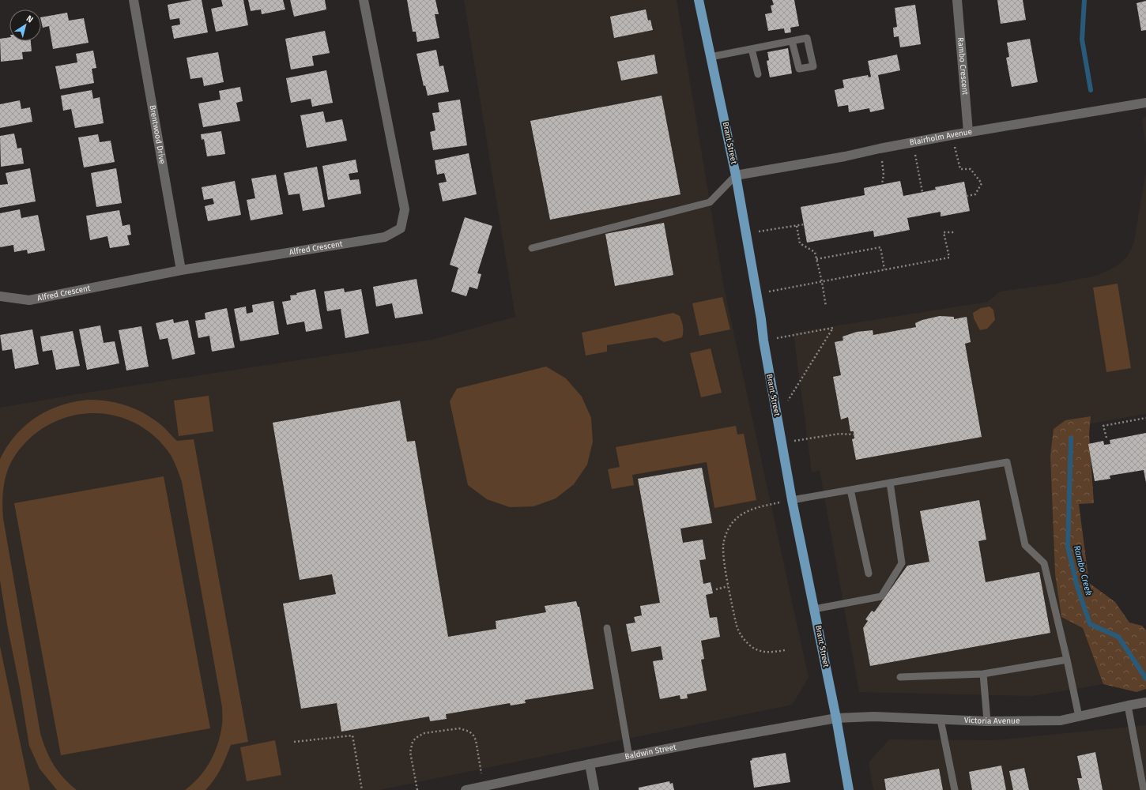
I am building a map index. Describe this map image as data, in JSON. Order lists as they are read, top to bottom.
{
  "streets": {
    "main road": ["Brant Street"],
    "street": [
      "Rambo Crescent",
      "Brentwood Drive",
      "Blairholm Avenue",
      "Alfred Crescent",
      "Victoria Avenue",
      "Baldwin Street"
    ]
  },
  "crossings": [
    ["Rambo Crescent", "Blairholm Avenue"],
    ["Brentwood Drive", "Alfred Crescent"],
    ["Blairholm Avenue", "Brant Street"],
    ["Brant Street", "Victoria Avenue"],
    ["Brant Street", "Baldwin Street"],
    ["Victoria Avenue", "Baldwin Street"]
  ],
  "water": ["Rambo Creek"],
  "north": "top right"
}
